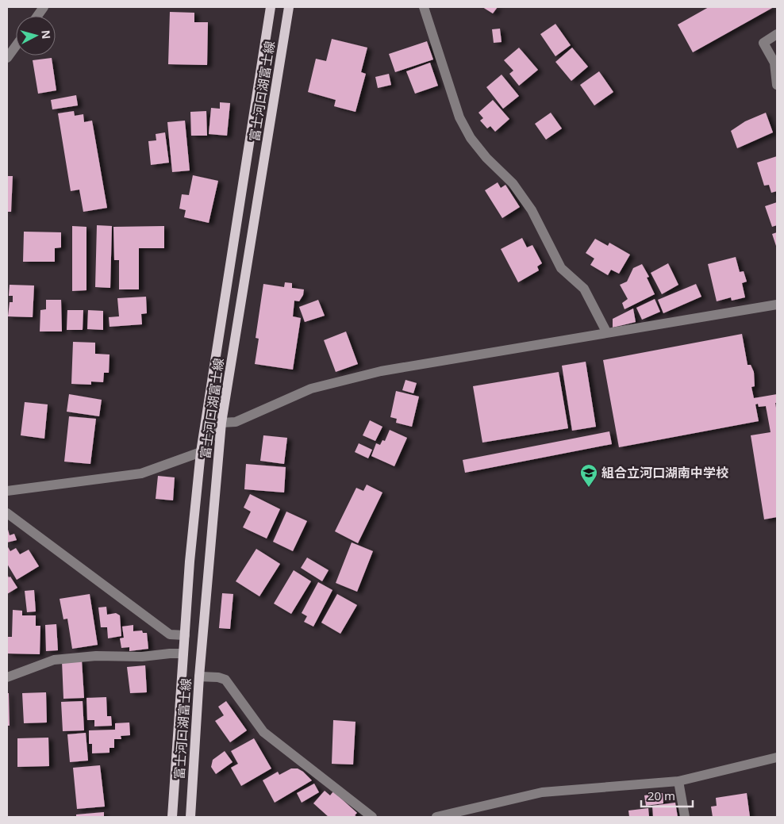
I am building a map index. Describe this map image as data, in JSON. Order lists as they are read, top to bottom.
{
  "streets": {
    "main road": ["富士河口湖富士線"]
  },
  "places": {
    "school or university": ["組合立河口湖南中学校"]
  },
  "scale_bar": "20 m",
  "north": "right"
}
